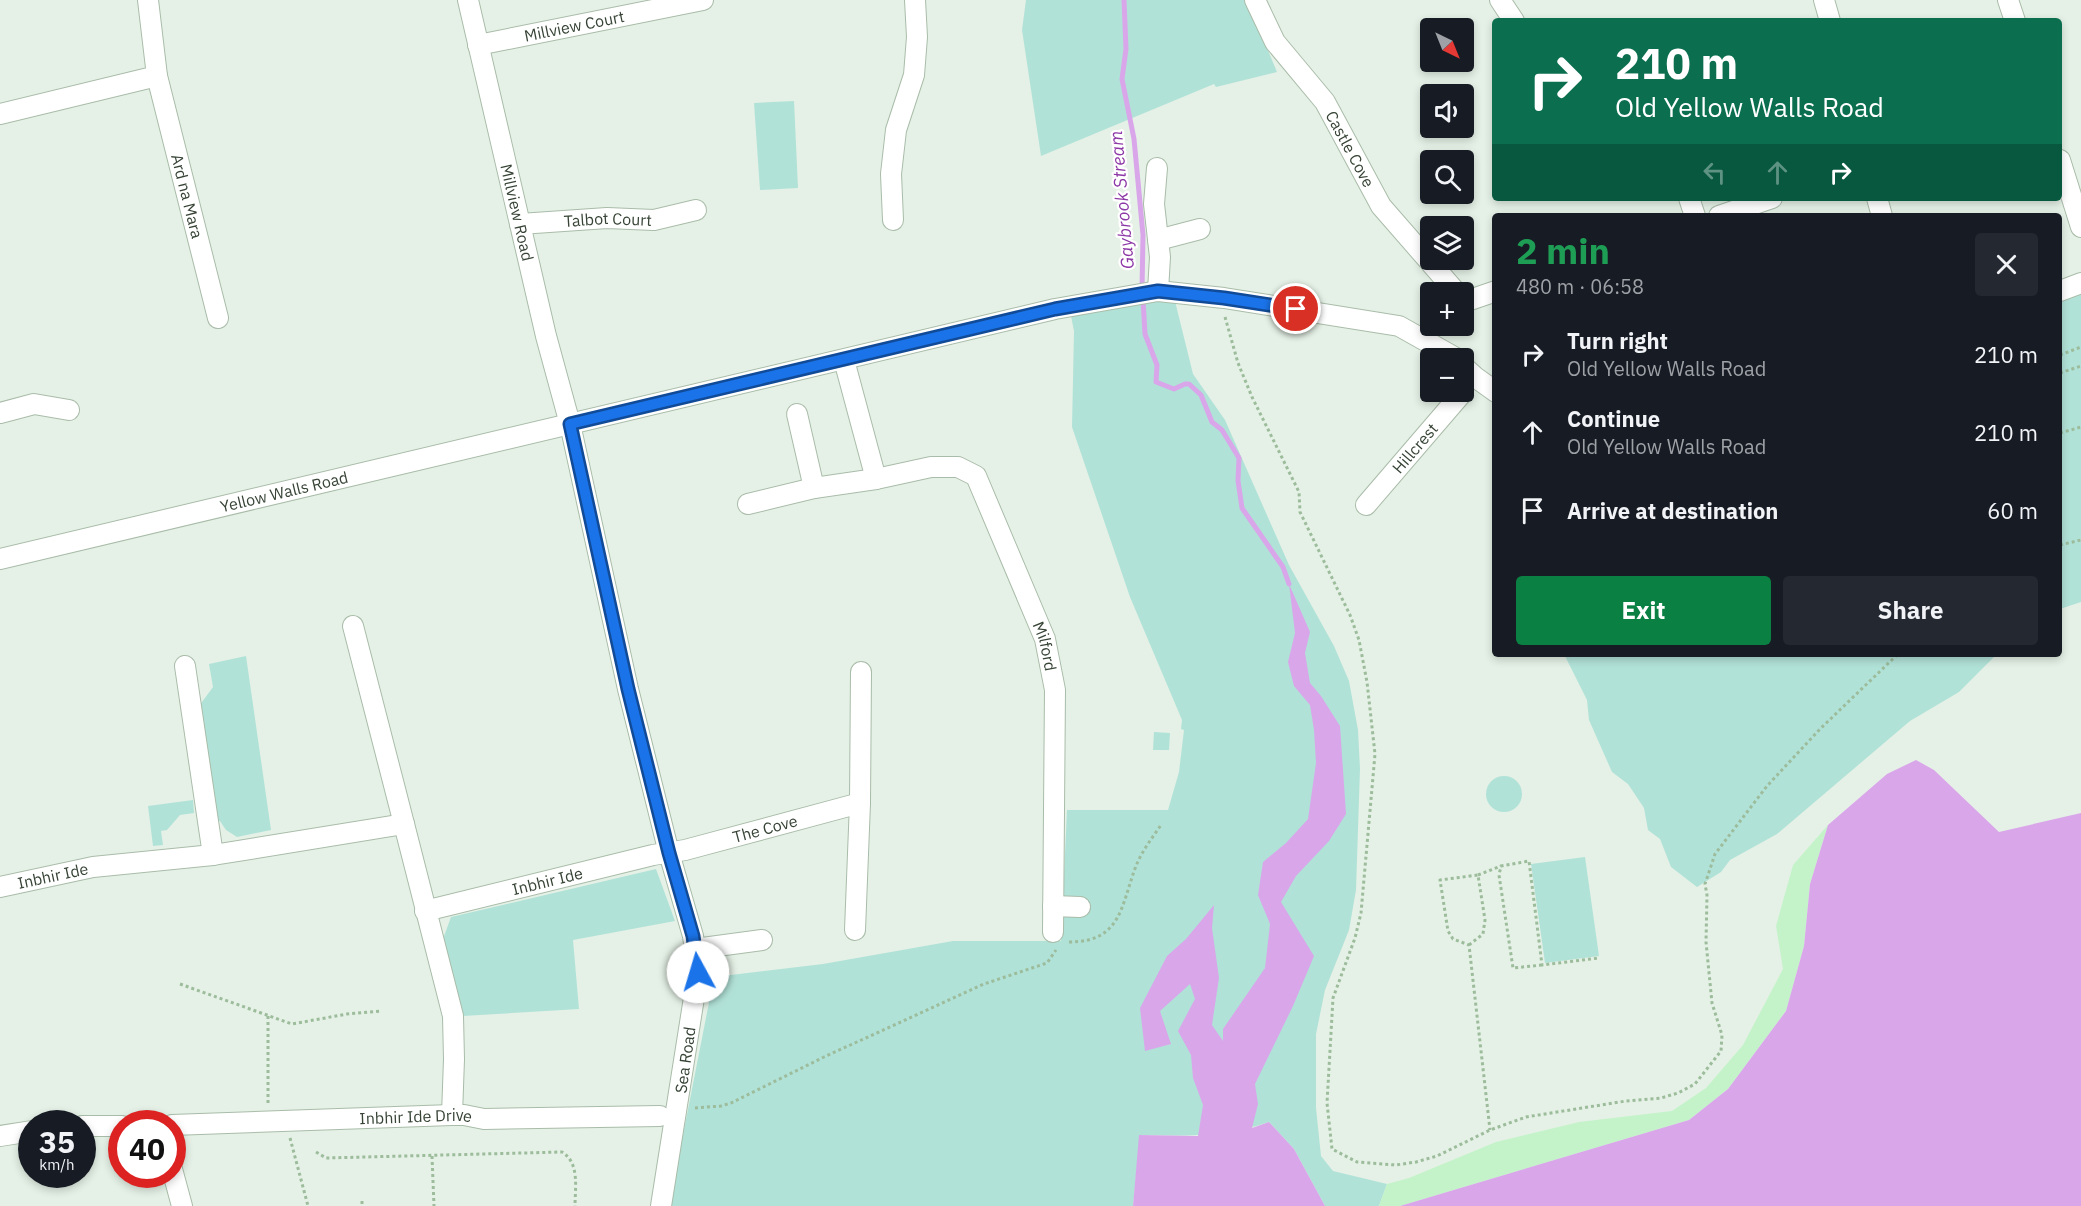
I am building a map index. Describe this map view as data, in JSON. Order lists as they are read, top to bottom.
{
  "streets": {
    "street": [
      "Millview Court",
      "Castle Cove",
      "Ard na Mara",
      "Millview Road",
      "Talbot Court",
      "Hillcrest",
      "Yellow Walls Road",
      "Milford",
      "The Cove",
      "Inbhir Ide",
      "Sea Road",
      "Inbhir Ide Drive"
    ]
  },
  "crossings": [
    ["Millview Court", "Millview Road"],
    ["Millview Road", "Talbot Court"],
    ["Millview Road", "Yellow Walls Road"],
    ["Millview Road", "Sea Road"],
    ["Yellow Walls Road", "Sea Road"],
    ["The Cove", "Inbhir Ide"],
    ["The Cove", "Sea Road"],
    ["Inbhir Ide", "Sea Road"]
  ],
  "water": ["Gaybrook Stream"],
  "north": "bottom right",
  "page": {
    "map_buttons": ["+", "−"],
    "turn": ["210 m", "Old Yellow Walls Road"],
    "heading": ["2 min", "480 m · 06:58"],
    "list": [
      {
        "name": "Turn right",
        "note": "Old Yellow Walls Road",
        "value": "210 m"
      },
      {
        "name": "Continue",
        "note": "Old Yellow Walls Road",
        "value": "210 m"
      },
      {
        "name": "Arrive at destination",
        "value": "60 m"
      }
    ],
    "buttons": ["Exit", "Share"],
    "speed": "35 km/h",
    "limit": "40"
  }
}
